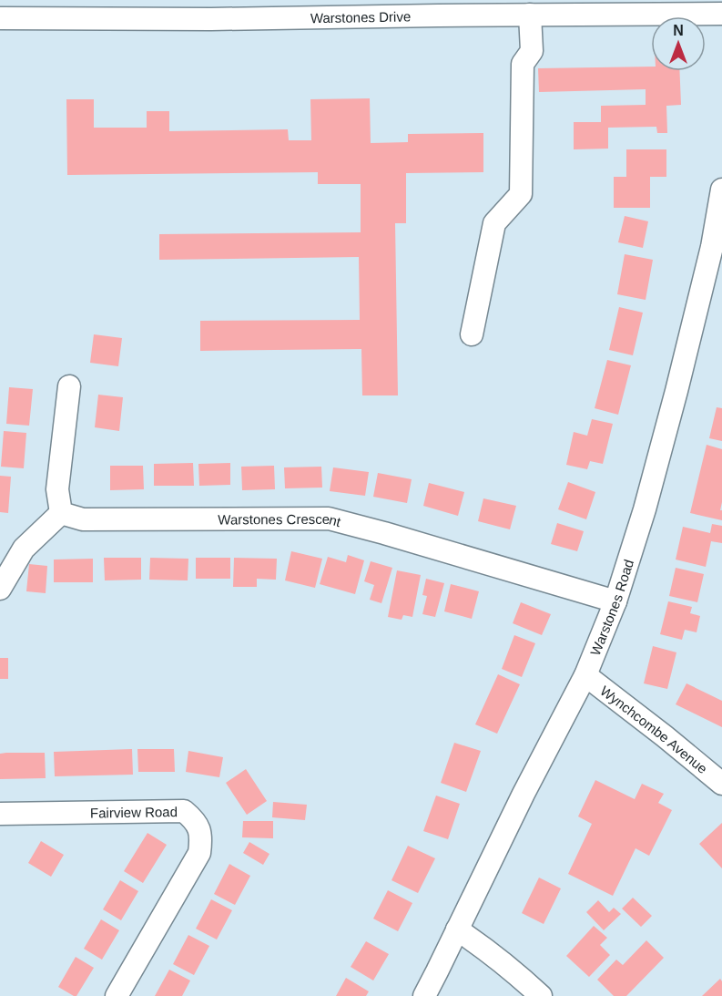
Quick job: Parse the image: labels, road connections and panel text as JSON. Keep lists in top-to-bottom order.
{
  "streets": {
    "street": [
      "Warstones Drive",
      "Warstones Crescent",
      "Warstones Road",
      "Wynchcombe Avenue",
      "Fairview Road"
    ]
  },
  "crossings": [
    ["Warstones Crescent", "Warstones Road"],
    ["Warstones Road", "Wynchcombe Avenue"]
  ],
  "north": "top"
}
